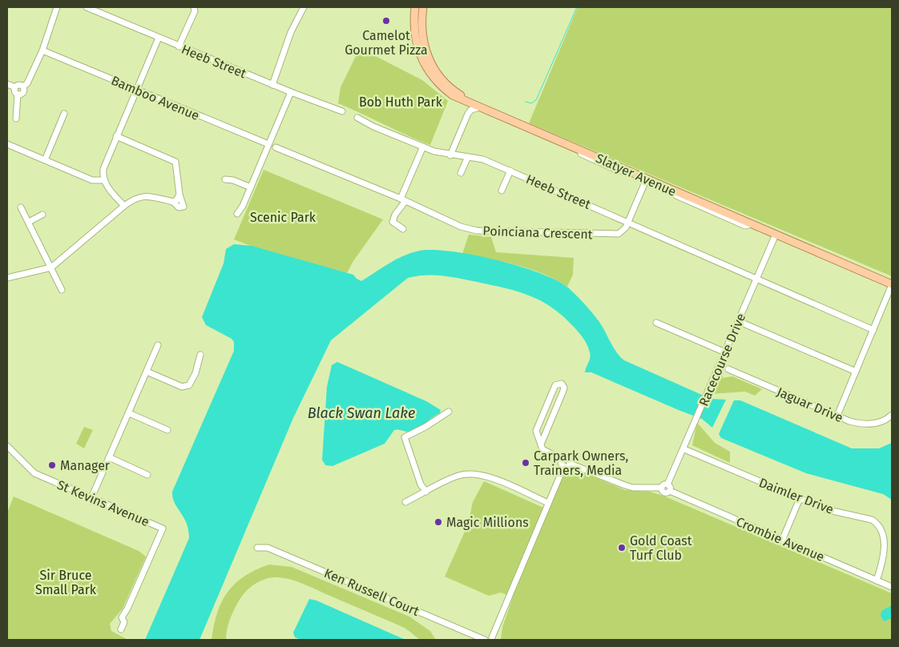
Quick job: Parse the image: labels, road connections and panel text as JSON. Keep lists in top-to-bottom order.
{
  "streets": {
    "main road": ["Slatyer Avenue"],
    "street": [
      "Heeb Street",
      "Bamboo Avenue",
      "Poinciana Crescent",
      "Racecourse Drive",
      "Jaguar Drive",
      "Daimler Drive",
      "St Kevins Avenue",
      "Crombie Avenue",
      "Ken Russell Court"
    ]
  },
  "crossings": [
    ["Heeb Street", "Poinciana Crescent"],
    ["Heeb Street", "Racecourse Drive"],
    ["Slatyer Avenue", "Poinciana Crescent"],
    ["Slatyer Avenue", "Racecourse Drive"],
    ["Racecourse Drive", "Daimler Drive"],
    ["Racecourse Drive", "Crombie Avenue"],
    ["Daimler Drive", "Crombie Avenue"]
  ],
  "water": ["Black Swan Lake"],
  "parks": ["Bob Huth Park", "Scenic Park", "Sir Bruce Small Park"],
  "places": [
    "Camelot Gourmet Pizza",
    "Carpark Owners, Trainers, Media",
    "Manager",
    "Magic Millions",
    "Gold Coast Turf Club"
  ]
}
